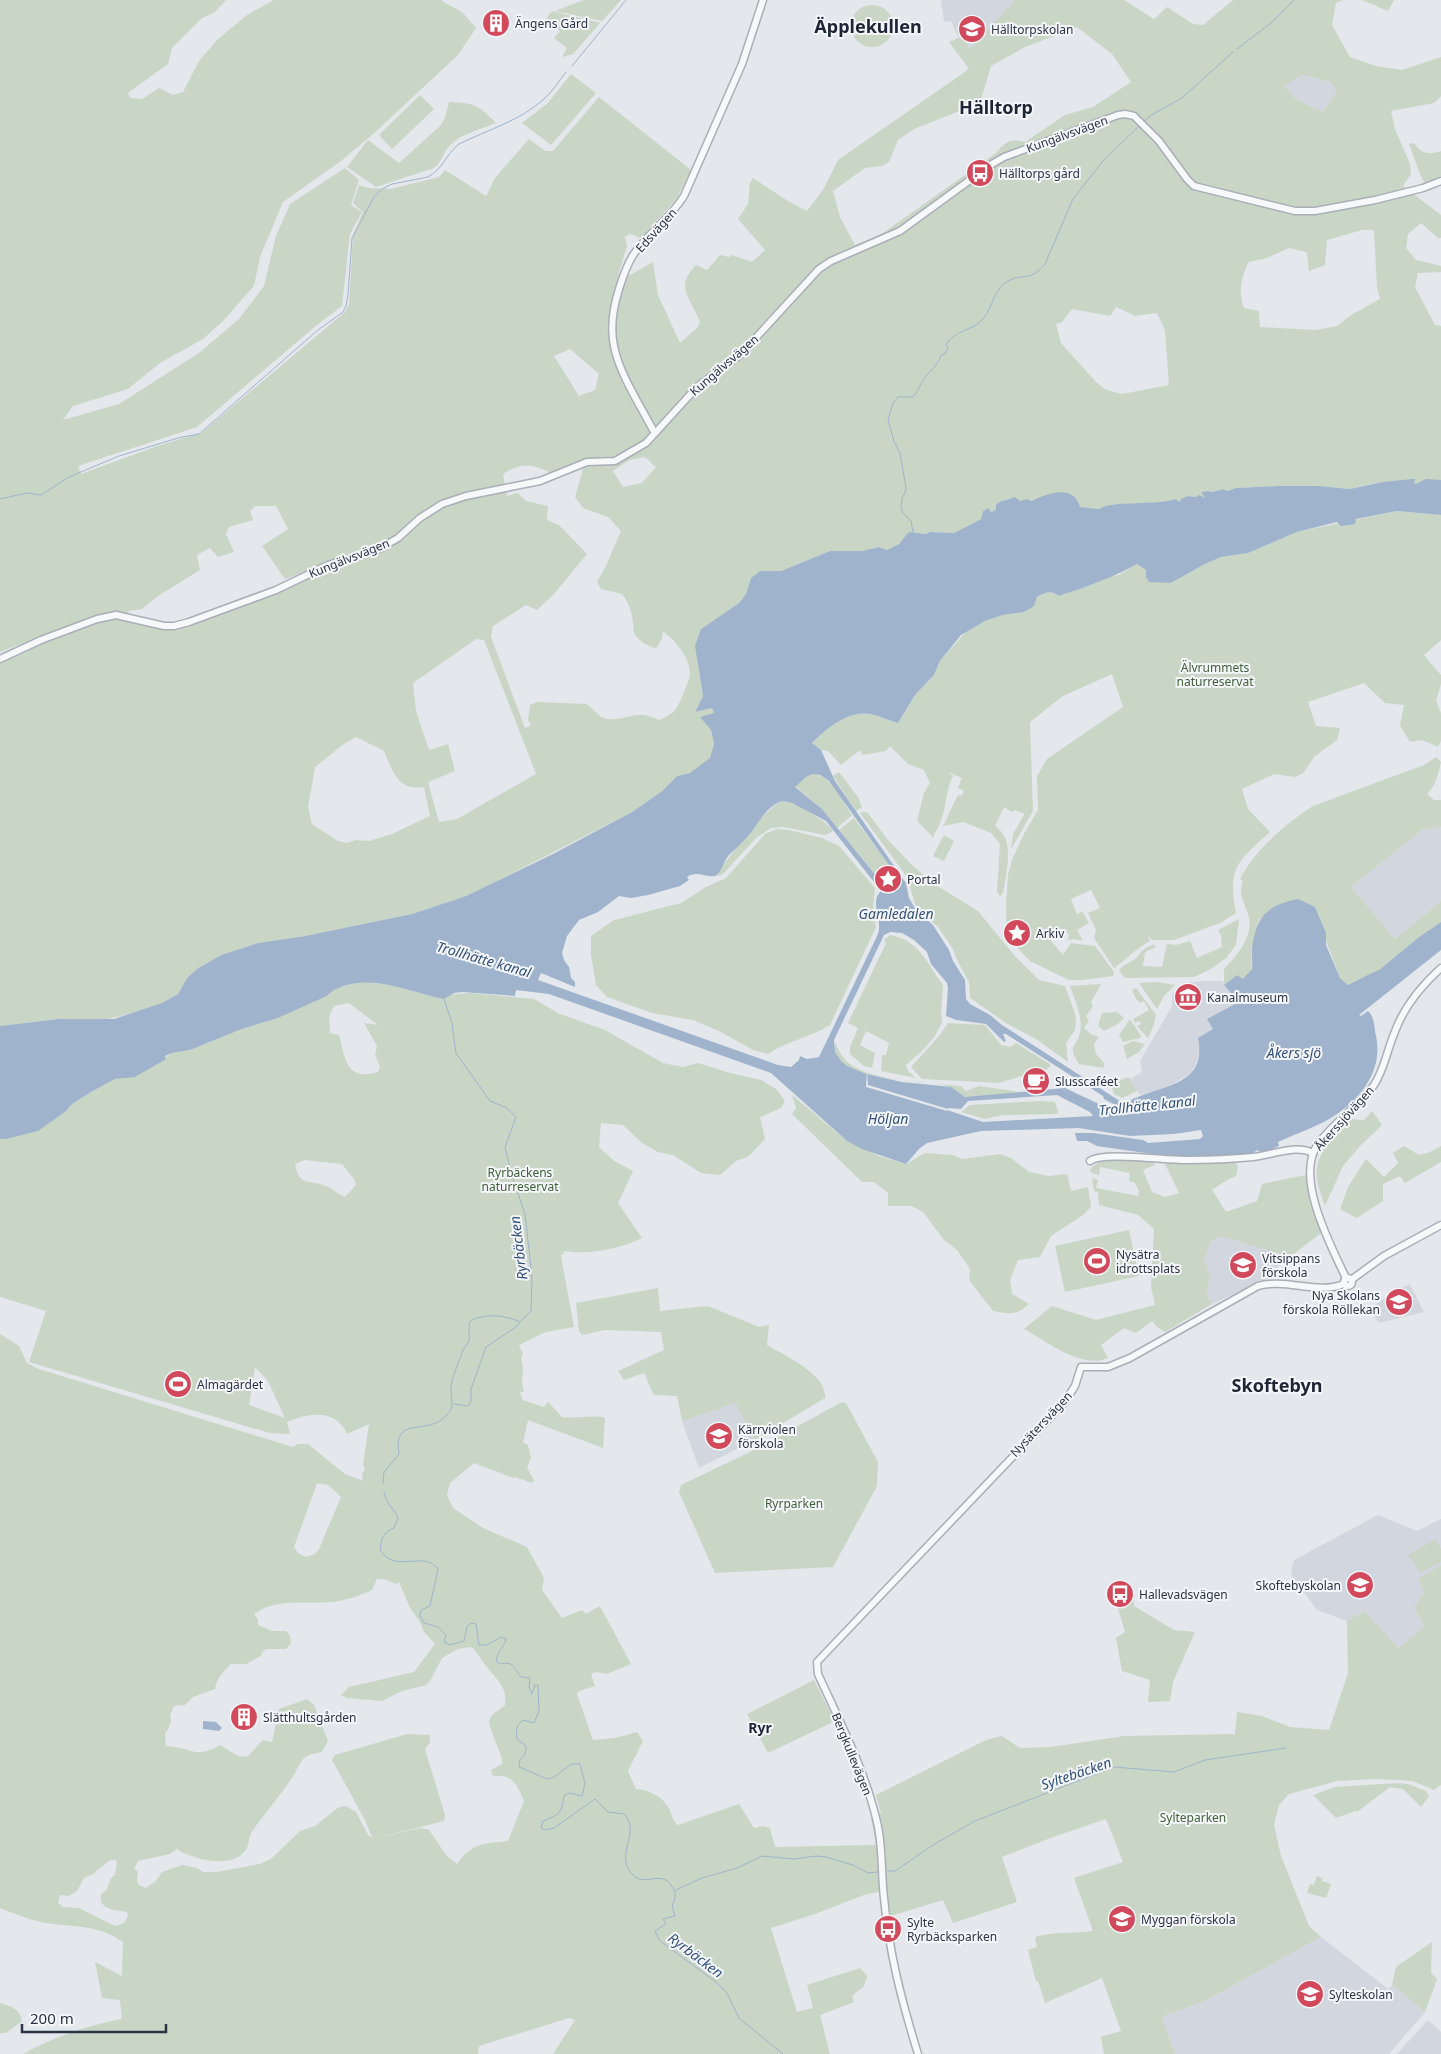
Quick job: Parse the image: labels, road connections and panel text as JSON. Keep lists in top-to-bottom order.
{
  "streets": {
    "street": [
      "Kungälvsvägen",
      "Edsvägen",
      "Åkerssjövägen",
      "Nysätersvägen",
      "Bergkullevägen"
    ]
  },
  "crossings": [
    ["Kungälvsvägen", "Edsvägen"],
    ["Nysätersvägen", "Bergkullevägen"]
  ],
  "districts": [
    "Äpplekullen",
    "Hälltorp",
    "Skoftebyn",
    "Ryr"
  ],
  "water": [
    "Gamledalen",
    "Trollhätte kanal",
    "Åkers sjö",
    "Höljan",
    "Ryrbäcken",
    "Syltebäcken"
  ],
  "parks": [
    "Älvrummets naturreservat",
    "Ryrbäckens naturreservat",
    "Ryrparken",
    "Sylteparken"
  ],
  "places": {
    "building": ["Ängens Gård", "Slätthultsgården"],
    "school or university": [
      "Hälltorpskolan",
      "Vitsippans förskola",
      "Nya Skolans förskola Röllekan",
      "Kärrviolen förskola",
      "Skoftebyskolan",
      "Myggan förskola",
      "Sylteskolan"
    ],
    "bus stop": ["Hälltorps gård", "Hallevadsvägen", "Sylte Ryrbäcksparken"],
    "place": ["Portal", "Arkiv"],
    "museum": ["Kanalmuseum"],
    "cafe": ["Slusscaféet"],
    "sports": ["Nysätra idrottsplats", "Almagärdet"]
  },
  "scale_bar": "200 m"
}
